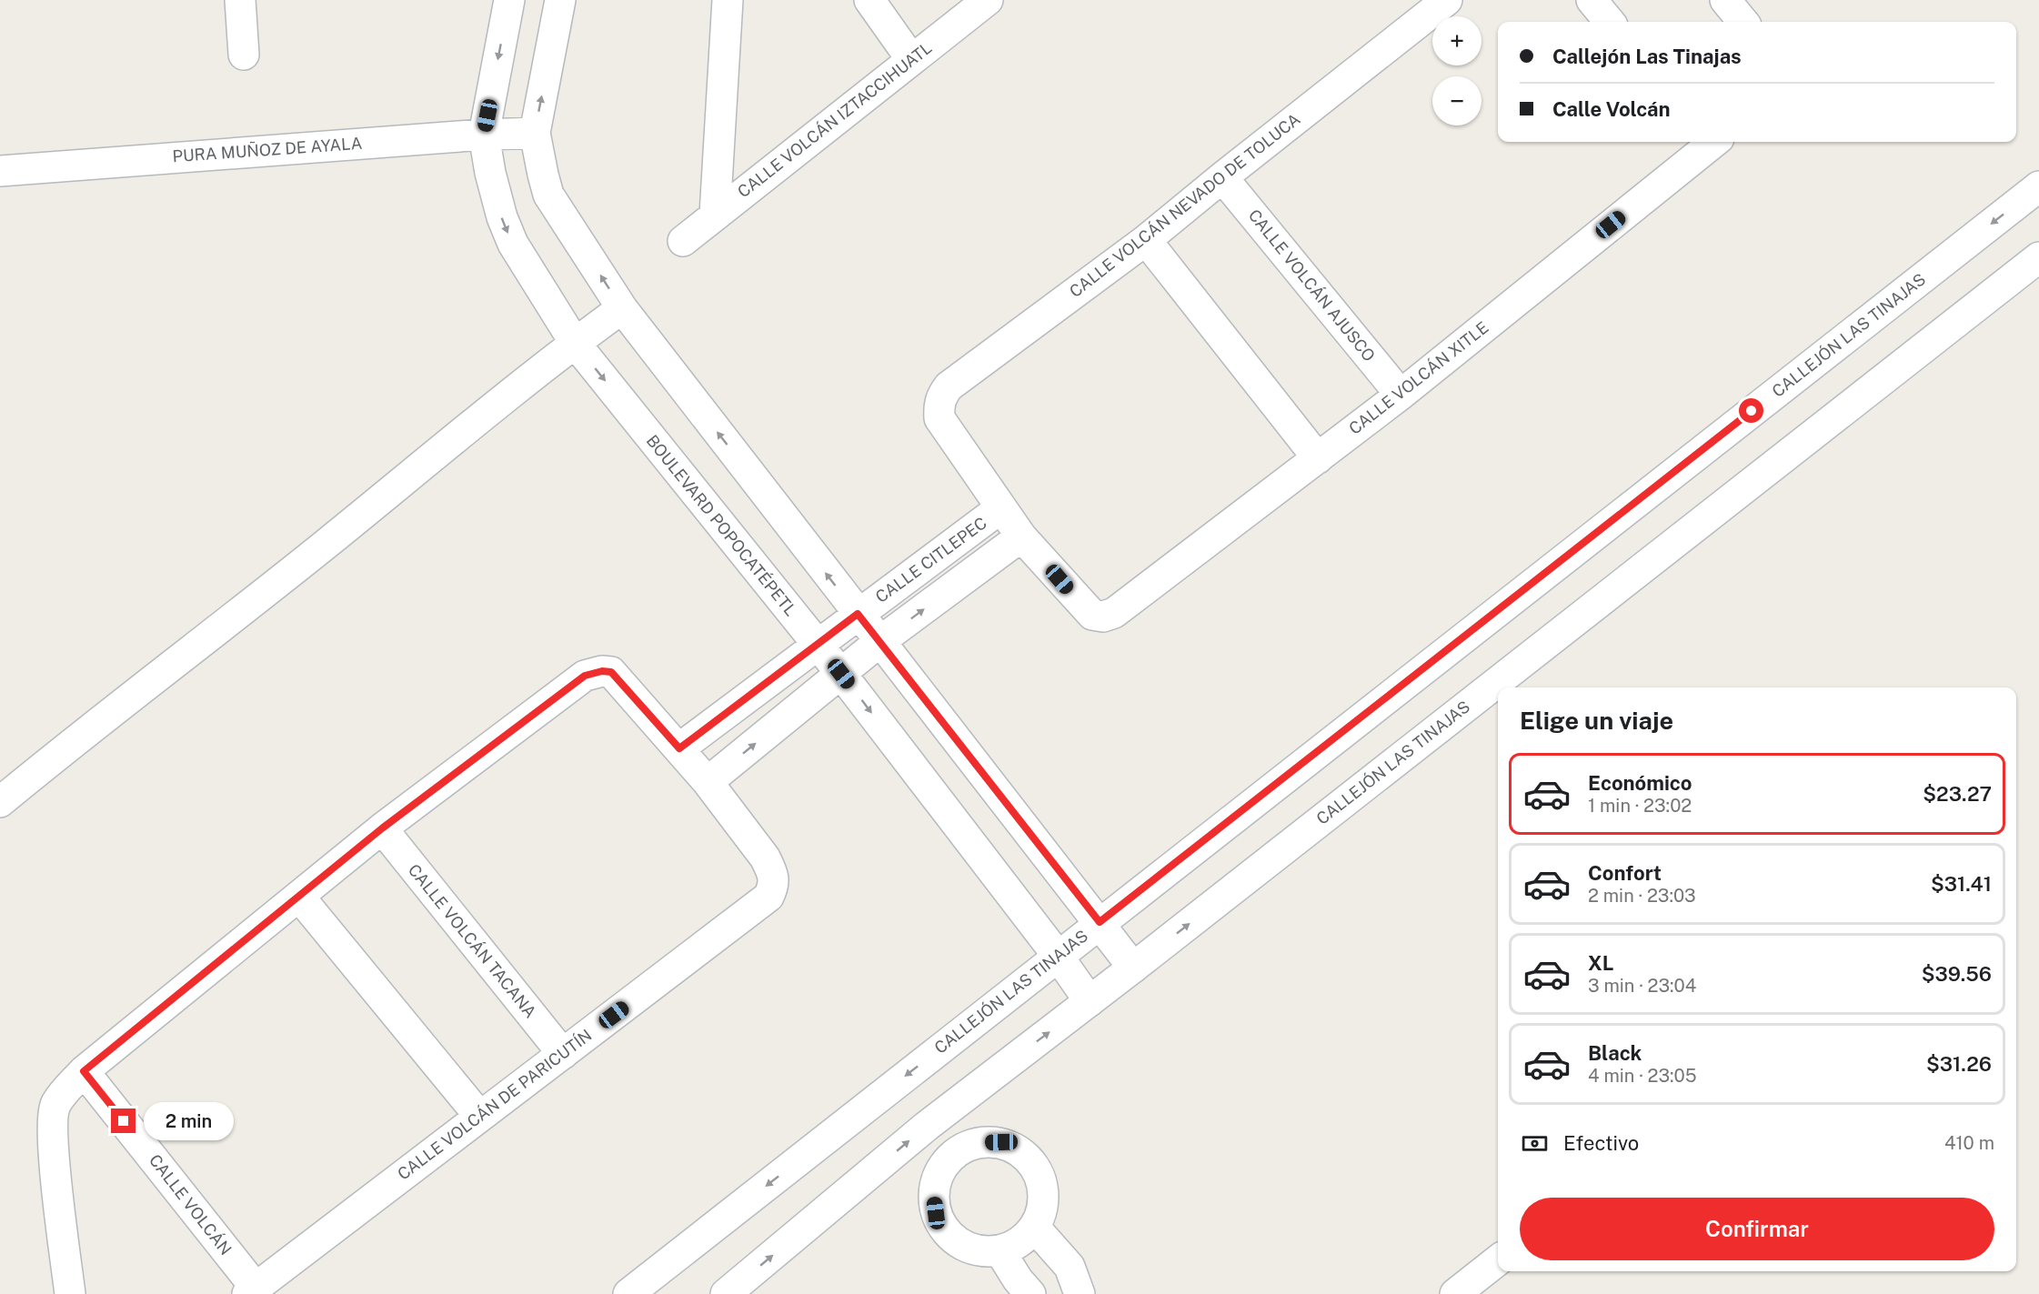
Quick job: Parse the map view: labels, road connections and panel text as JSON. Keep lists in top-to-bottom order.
{
  "streets": {
    "street": [
      "CALLE VOLCÁN IZTACCIHUATL",
      "PURA MUÑOZ DE AYALA",
      "CALLE VOLCÁN NEVADO DE TOLUCA",
      "CALLE VOLCÁN AJUSCO",
      "CALLEJÓN LAS TINAJAS",
      "CALLE VOLCÁN XITLE",
      "BOULEVARD POPOCATÉPETL",
      "CALLE CITLEPEC",
      "CALLE VOLCÁN TACANA",
      "CALLE VOLCÁN DE PARICUTÍN",
      "CALLE VOLCÁN"
    ]
  },
  "crossings": [
    ["PURA MUÑOZ DE AYALA", "BOULEVARD POPOCATÉPETL"],
    ["CALLE VOLCÁN NEVADO DE TOLUCA", "CALLE VOLCÁN AJUSCO"],
    ["CALLE VOLCÁN NEVADO DE TOLUCA", "CALLE CITLEPEC"],
    ["CALLE VOLCÁN AJUSCO", "CALLE VOLCÁN XITLE"],
    ["CALLEJÓN LAS TINAJAS", "BOULEVARD POPOCATÉPETL"],
    ["CALLE VOLCÁN XITLE", "CALLE CITLEPEC"],
    ["BOULEVARD POPOCATÉPETL", "CALLE CITLEPEC"],
    ["CALLE CITLEPEC", "CALLE VOLCÁN DE PARICUTÍN"],
    ["CALLE VOLCÁN TACANA", "CALLE VOLCÁN DE PARICUTÍN"],
    ["CALLE VOLCÁN DE PARICUTÍN", "CALLE VOLCÁN"]
  ],
  "page": {
    "map_buttons": ["+", "−"],
    "banner": ["Callejón Las Tinajas", "Calle Volcán"],
    "heading": "Elige un viaje",
    "list": [
      {
        "name": "Económico",
        "note": "1 min · 23:02",
        "value": "$23.27"
      },
      {
        "name": "Confort",
        "note": "2 min · 23:03",
        "value": "$31.41"
      },
      {
        "name": "XL",
        "note": "3 min · 23:04",
        "value": "$39.56"
      },
      {
        "name": "Black",
        "note": "4 min · 23:05",
        "value": "$31.26"
      }
    ],
    "bubble": "2 min",
    "pay": ["Efectivo", "410 m"],
    "buttons": "Confirmar"
  }
}
